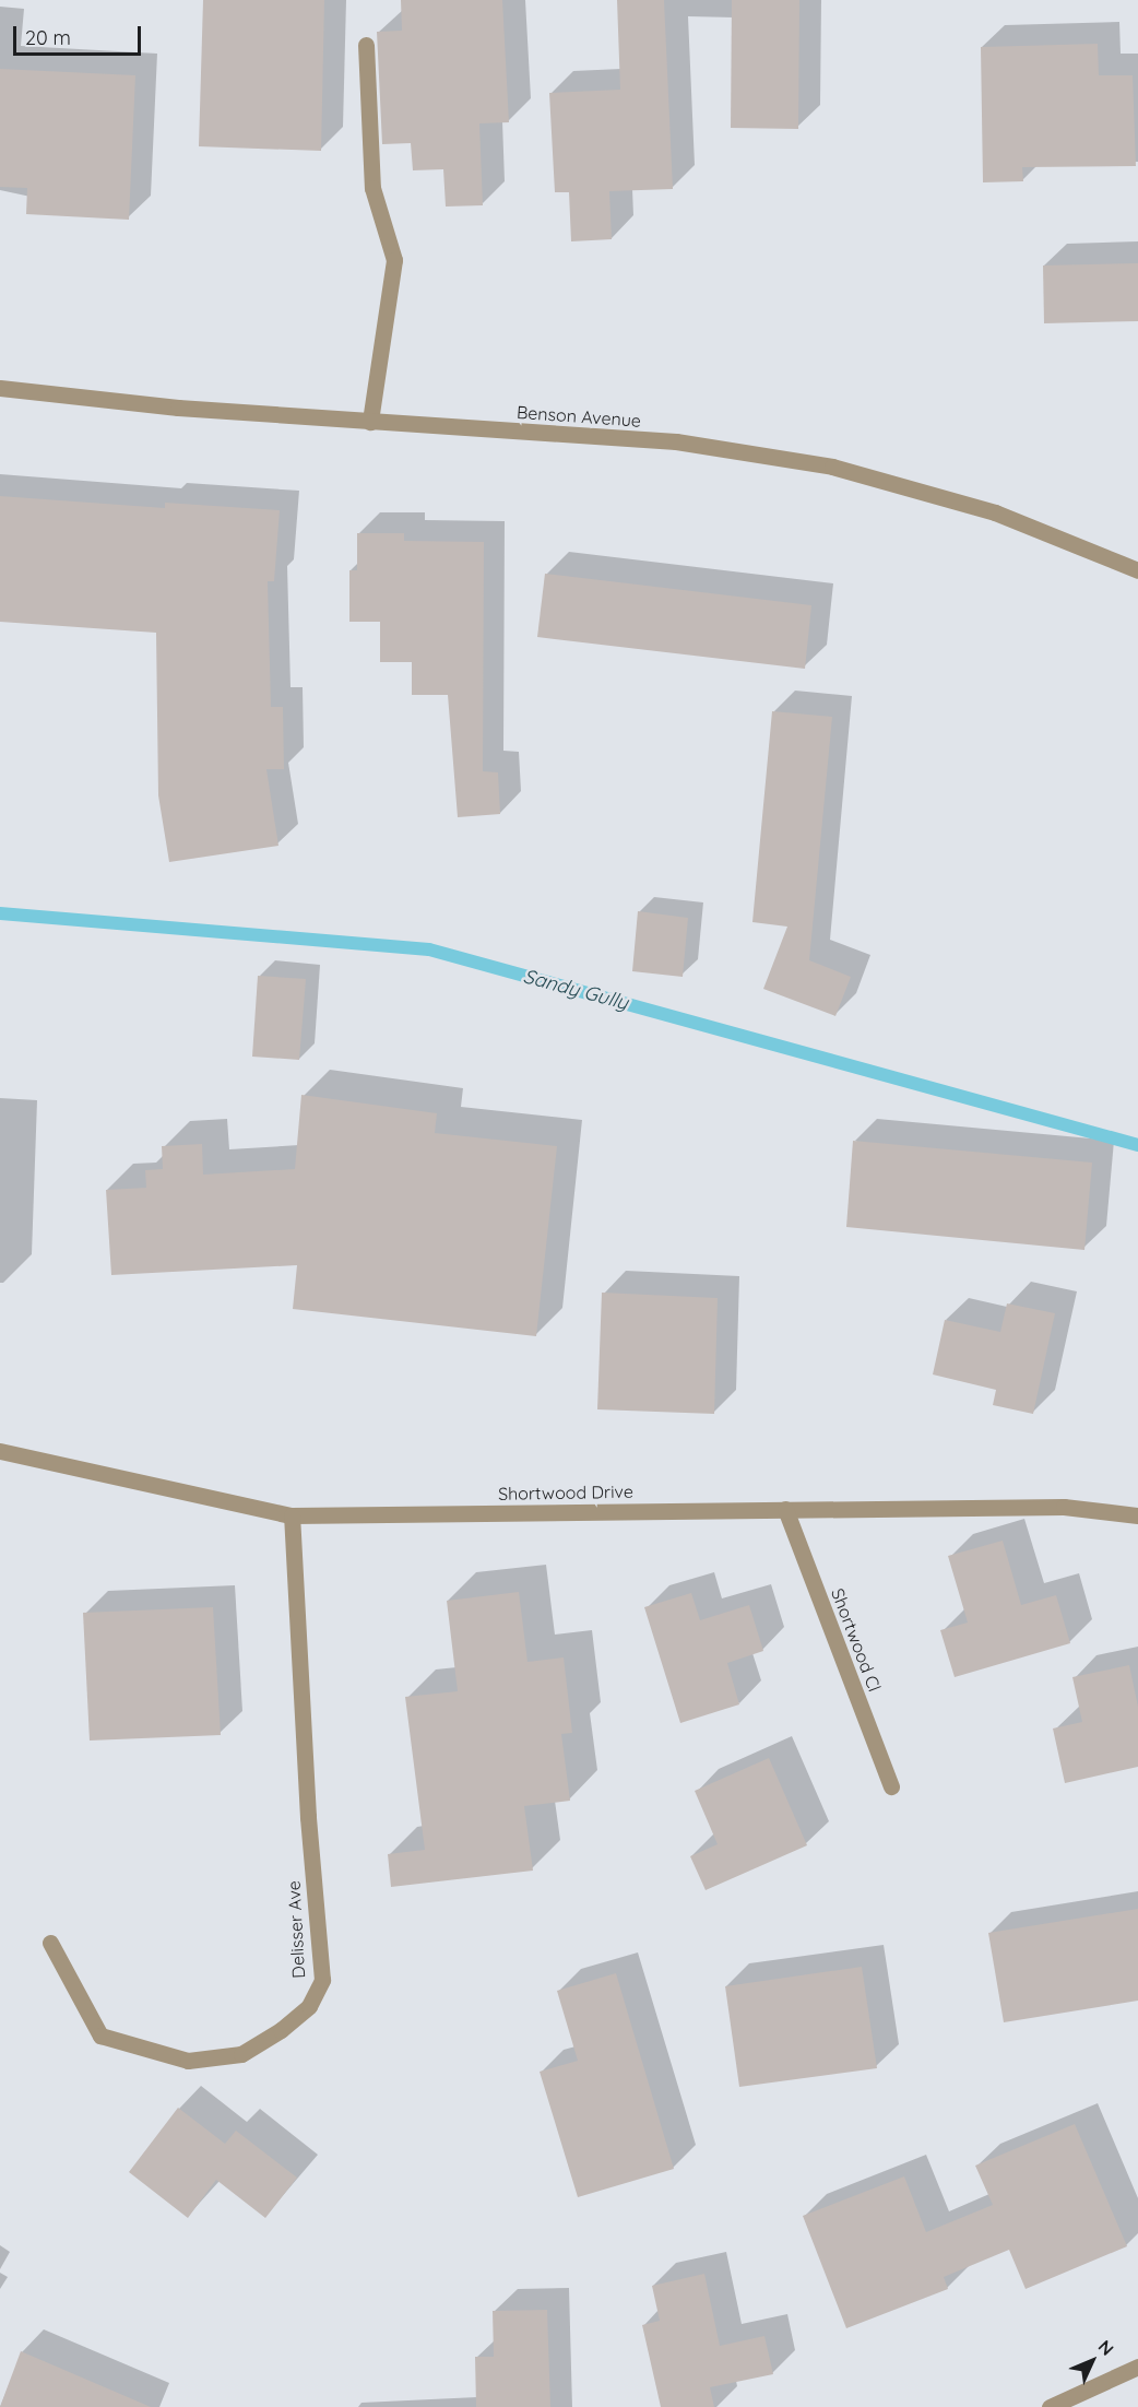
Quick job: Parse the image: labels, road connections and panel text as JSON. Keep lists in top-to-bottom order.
{
  "streets": {
    "street": [
      "Benson Avenue",
      "Shortwood Drive",
      "Shortwood Cl",
      "Delisser Ave"
    ]
  },
  "crossings": [
    ["Shortwood Drive", "Shortwood Cl"],
    ["Shortwood Drive", "Delisser Ave"]
  ],
  "water": ["Sandy Gully"],
  "scale_bar": "20 m",
  "north": "top right"
}
